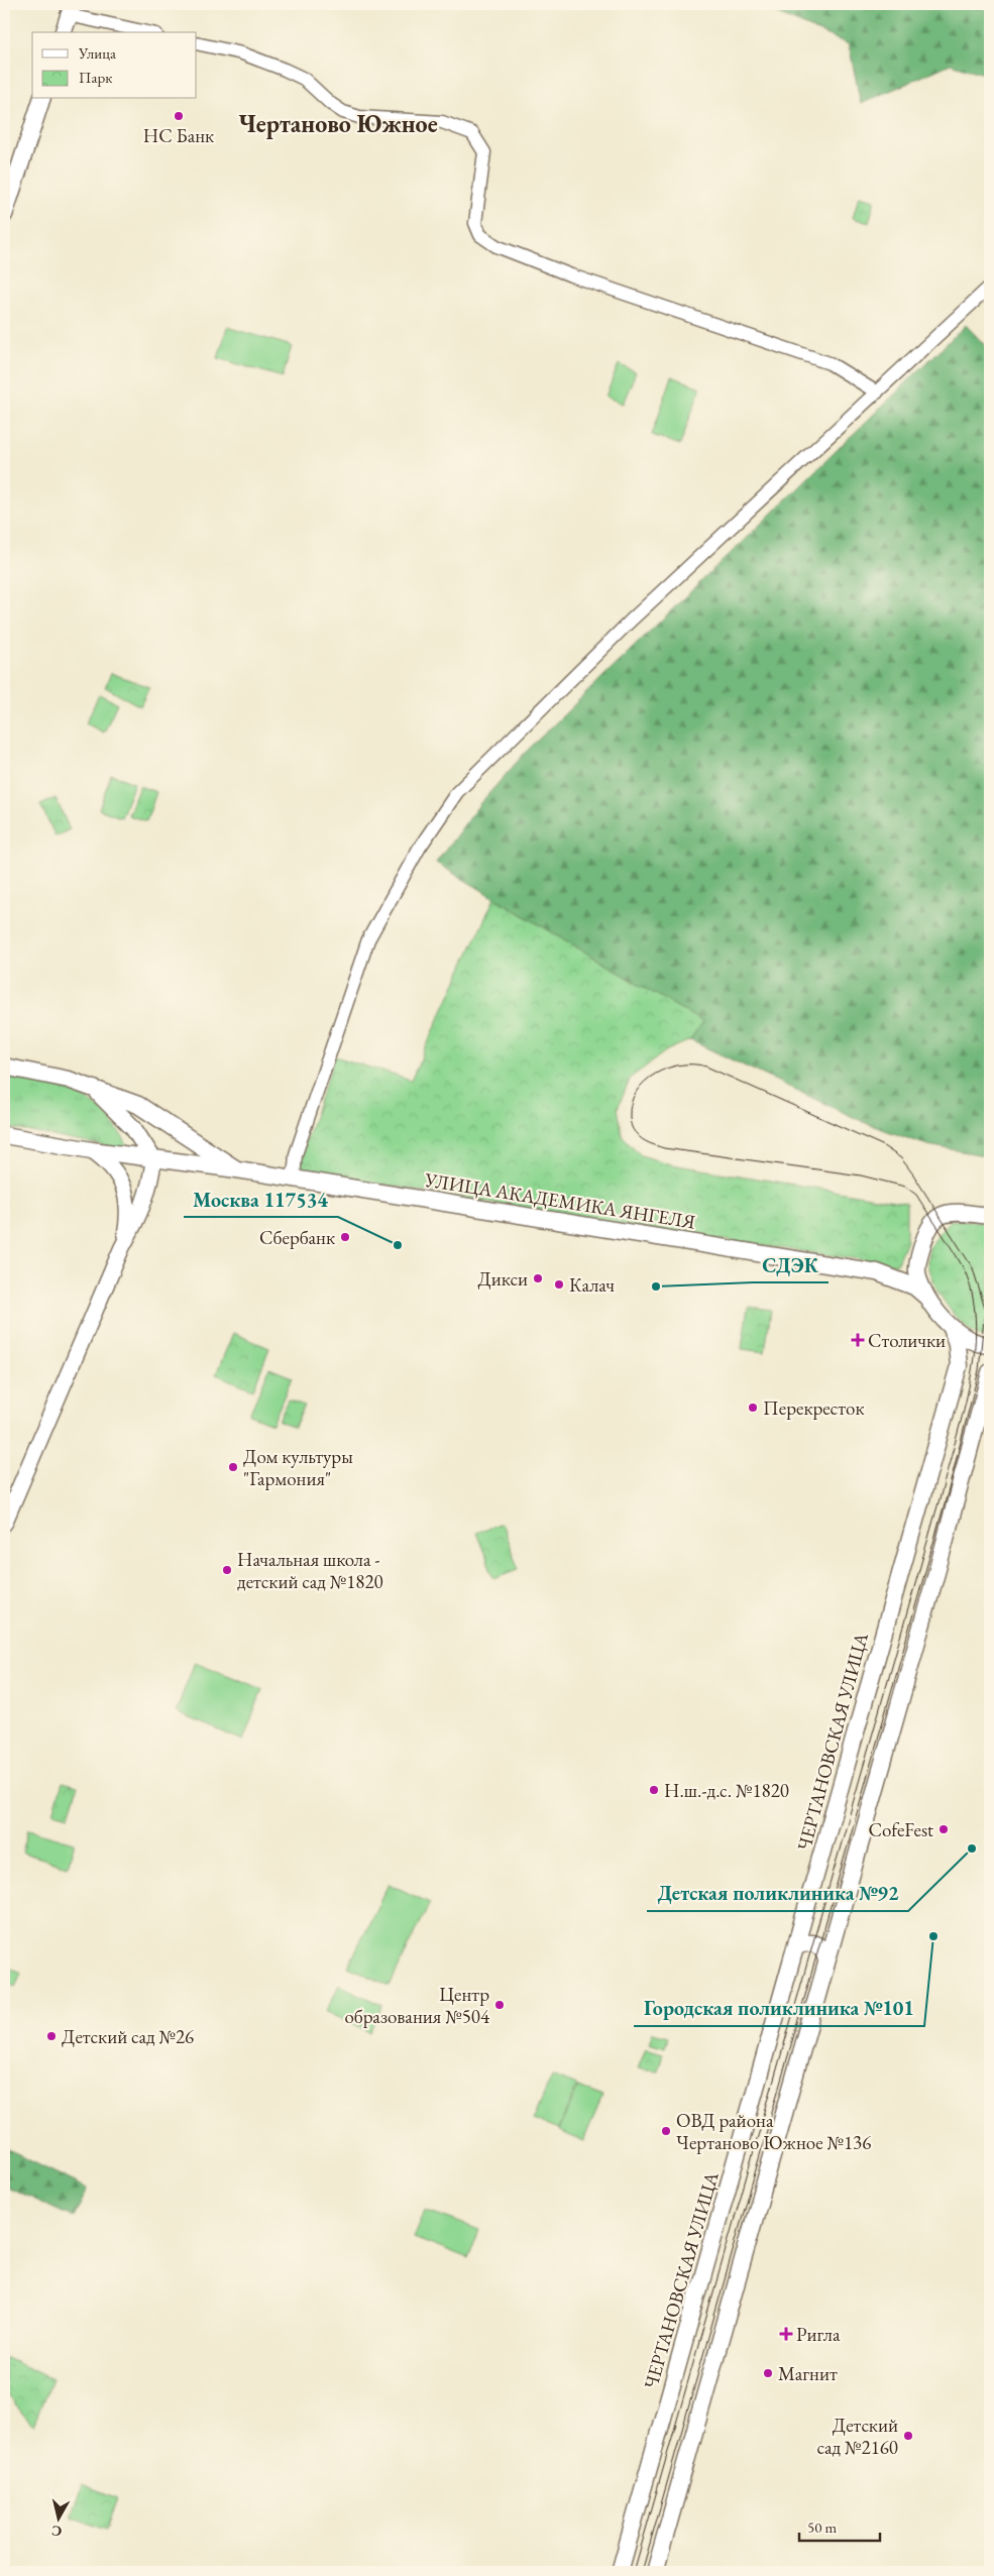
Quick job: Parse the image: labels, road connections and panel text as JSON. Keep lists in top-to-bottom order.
{
  "streets": {
    "main road": ["УЛИЦА АКАДЕМИКА ЯНГЕЛЯ", "ЧЕРТАНОВСКАЯ УЛИЦА"]
  },
  "districts": ["Чертаново Южное"],
  "places": {
    "other": [
      "НС Банк",
      "Сбербанк",
      "Москва 117534",
      "Дикси",
      "Калач",
      "СДЭК",
      "Перекресток",
      "Дом культуры \"Гармония\"",
      "Начальная школа - детский сад №1820",
      "Н.ш.-д.с. №1820",
      "CofeFest",
      "Детская поликлиника №92",
      "Городская поликлиника №101",
      "Центр образования №504",
      "Детский сад №26",
      "ОВД района Чертаново Южное №136",
      "Магнит",
      "Детский сад №2160"
    ],
    "health": ["Столички", "Ригла"]
  },
  "legend": ["Улица", "Парк"],
  "scale_bar": "50 m",
  "north": "bottom"
}
